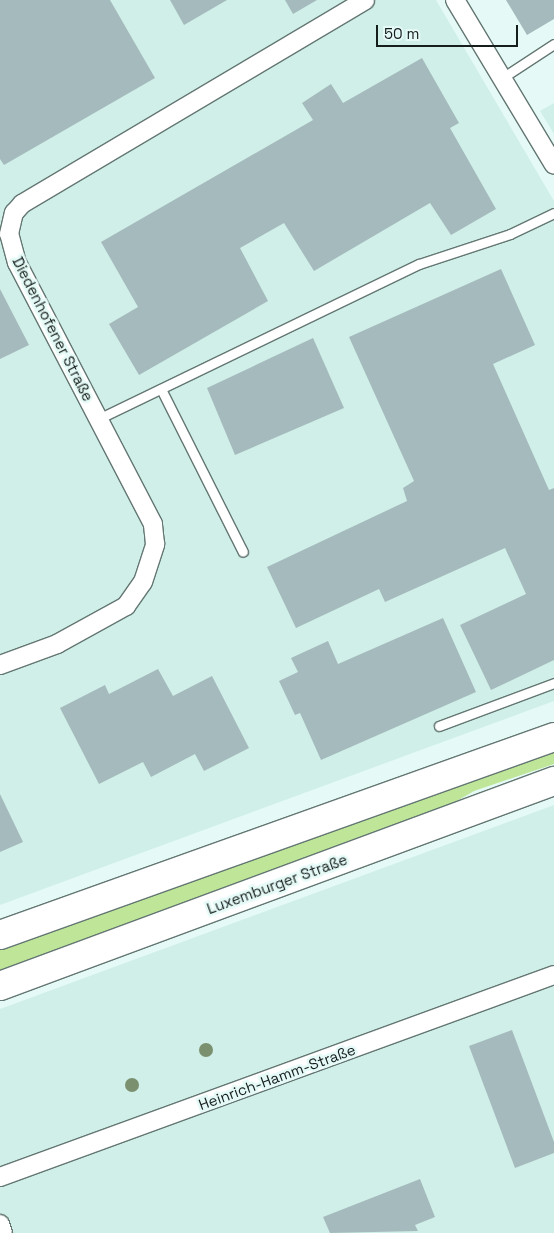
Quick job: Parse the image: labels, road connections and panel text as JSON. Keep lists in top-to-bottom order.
{
  "streets": {
    "main road": ["Luxemburger Straße"],
    "street": ["Diedenhofener Straße", "Heinrich-Hamm-Straße"]
  },
  "scale_bar": "50 m"
}
